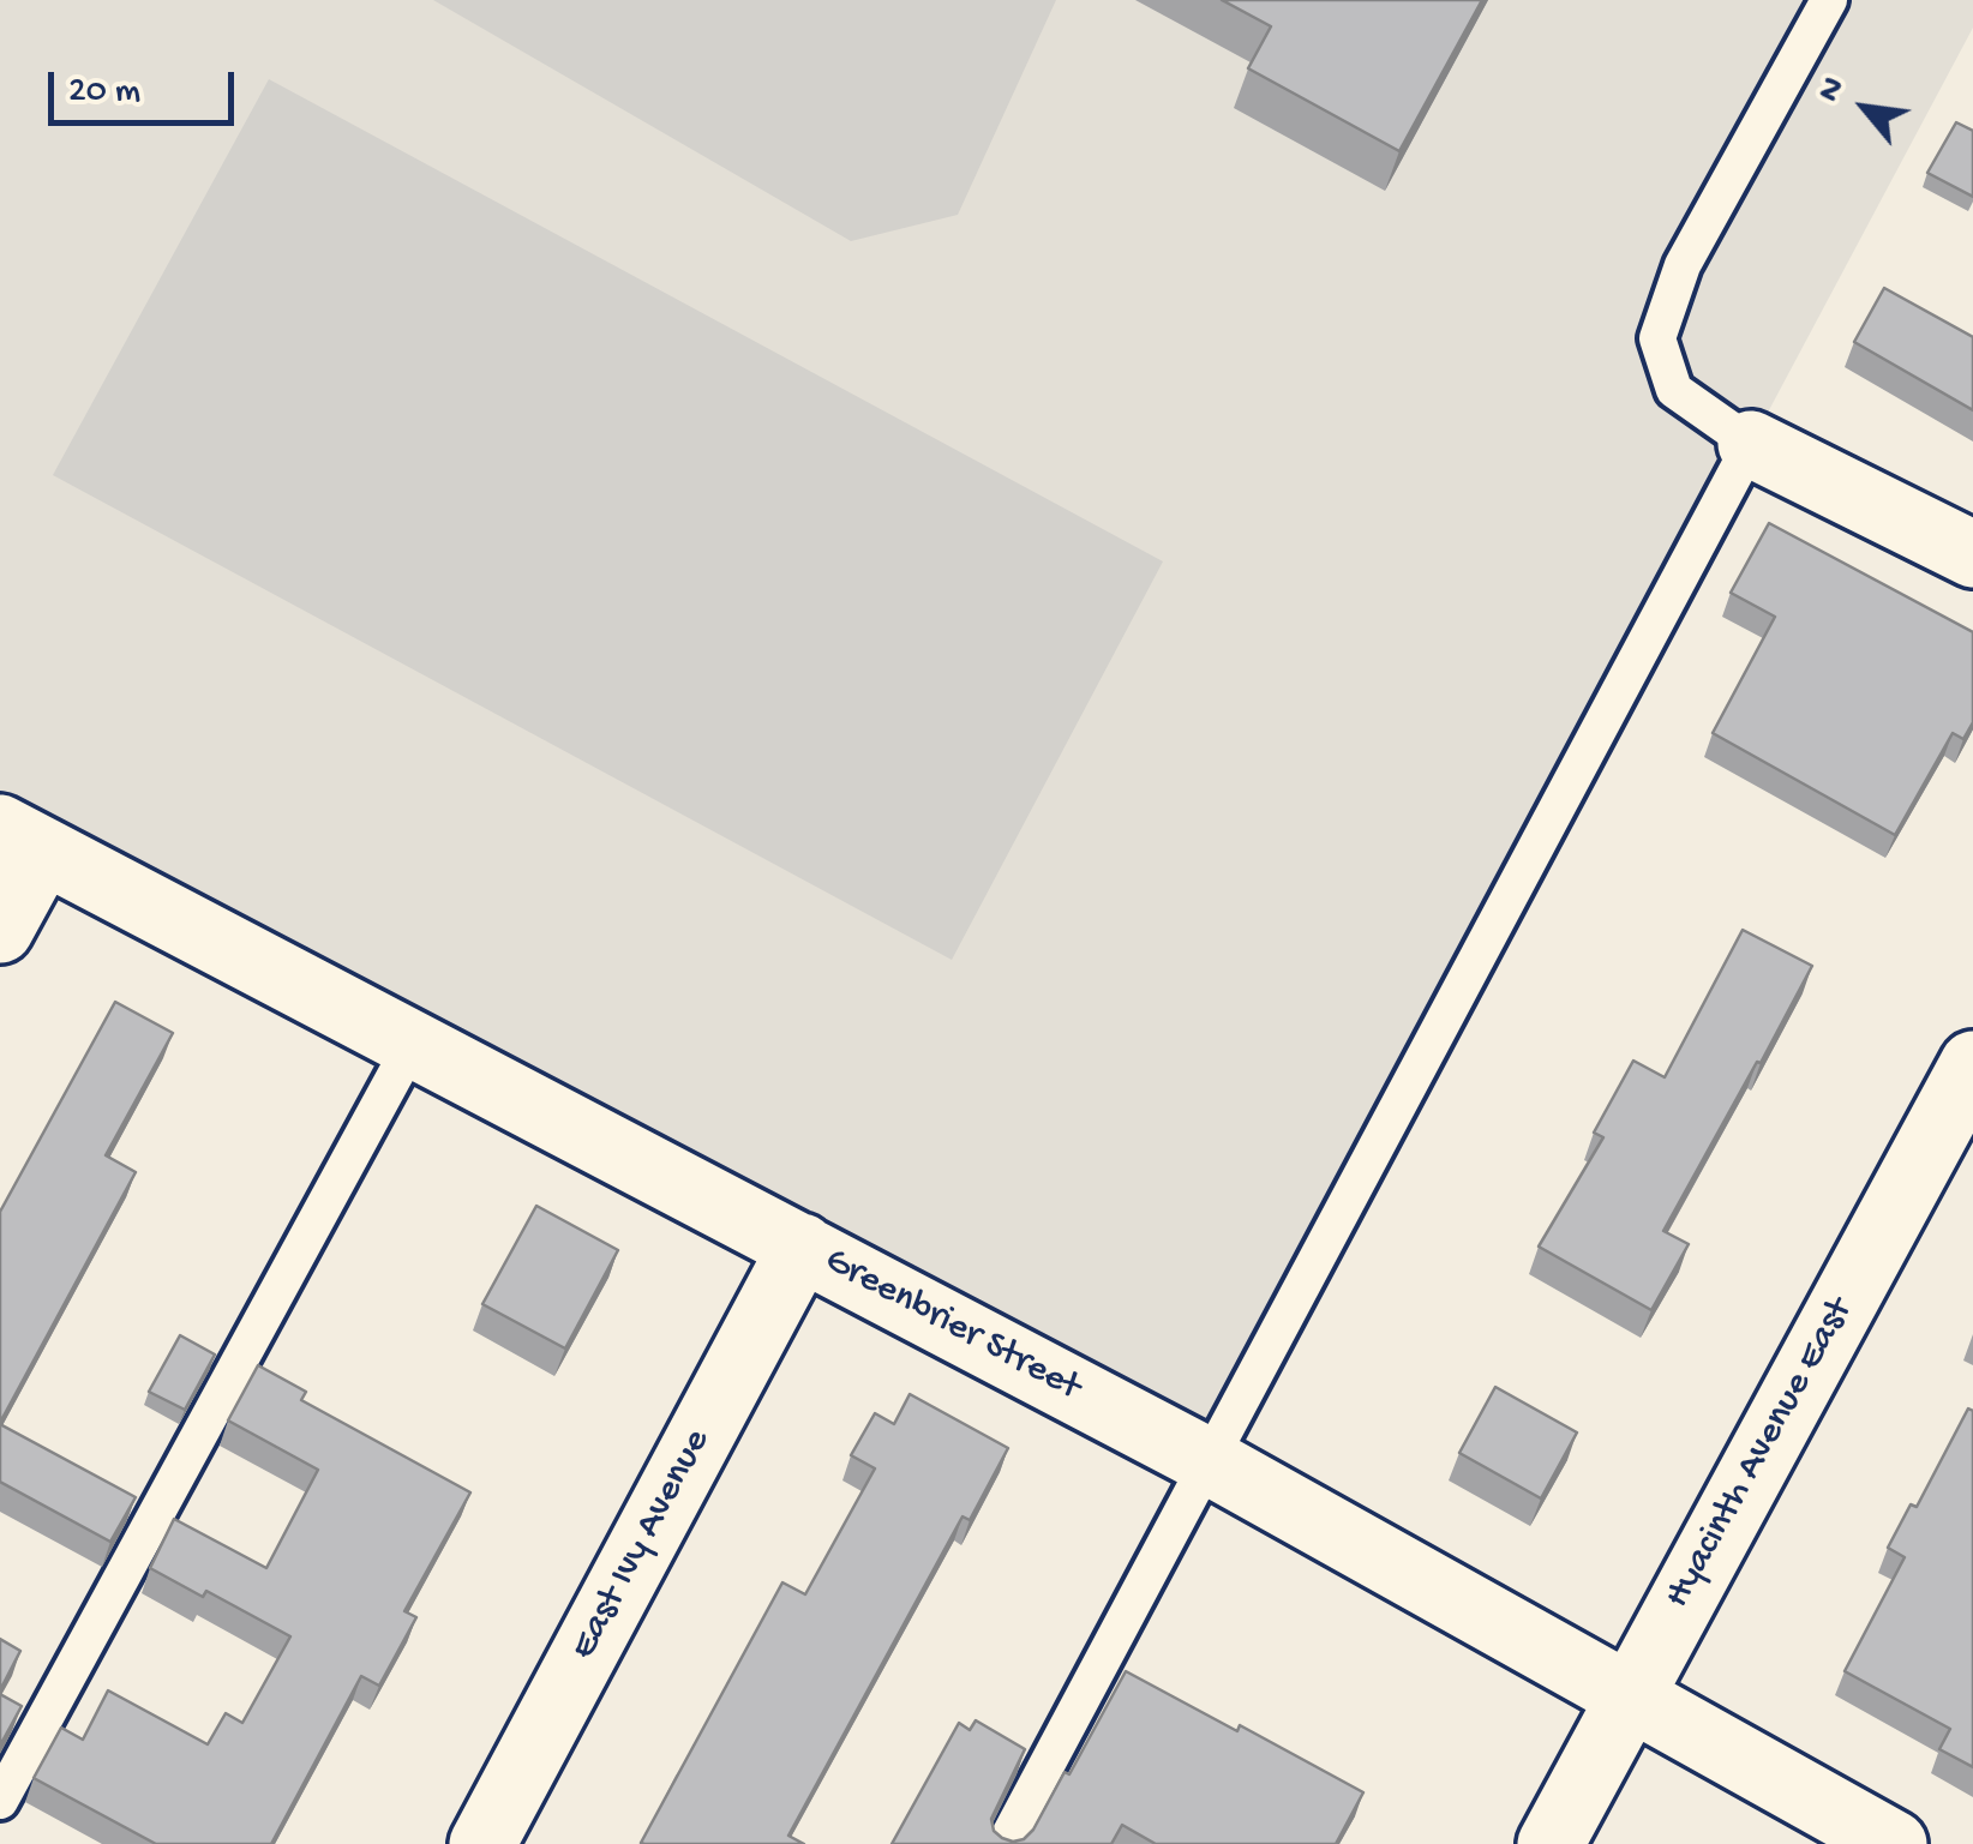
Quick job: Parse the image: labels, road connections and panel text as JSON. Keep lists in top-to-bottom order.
{
  "streets": {
    "street": ["Greenbrier Street", "Hyacinth Avenue East", "East Ivy Avenue"]
  },
  "crossings": [
    ["Greenbrier Street", "Hyacinth Avenue East"],
    ["Greenbrier Street", "East Ivy Avenue"]
  ],
  "scale_bar": "20 m",
  "north": "top left"
}
